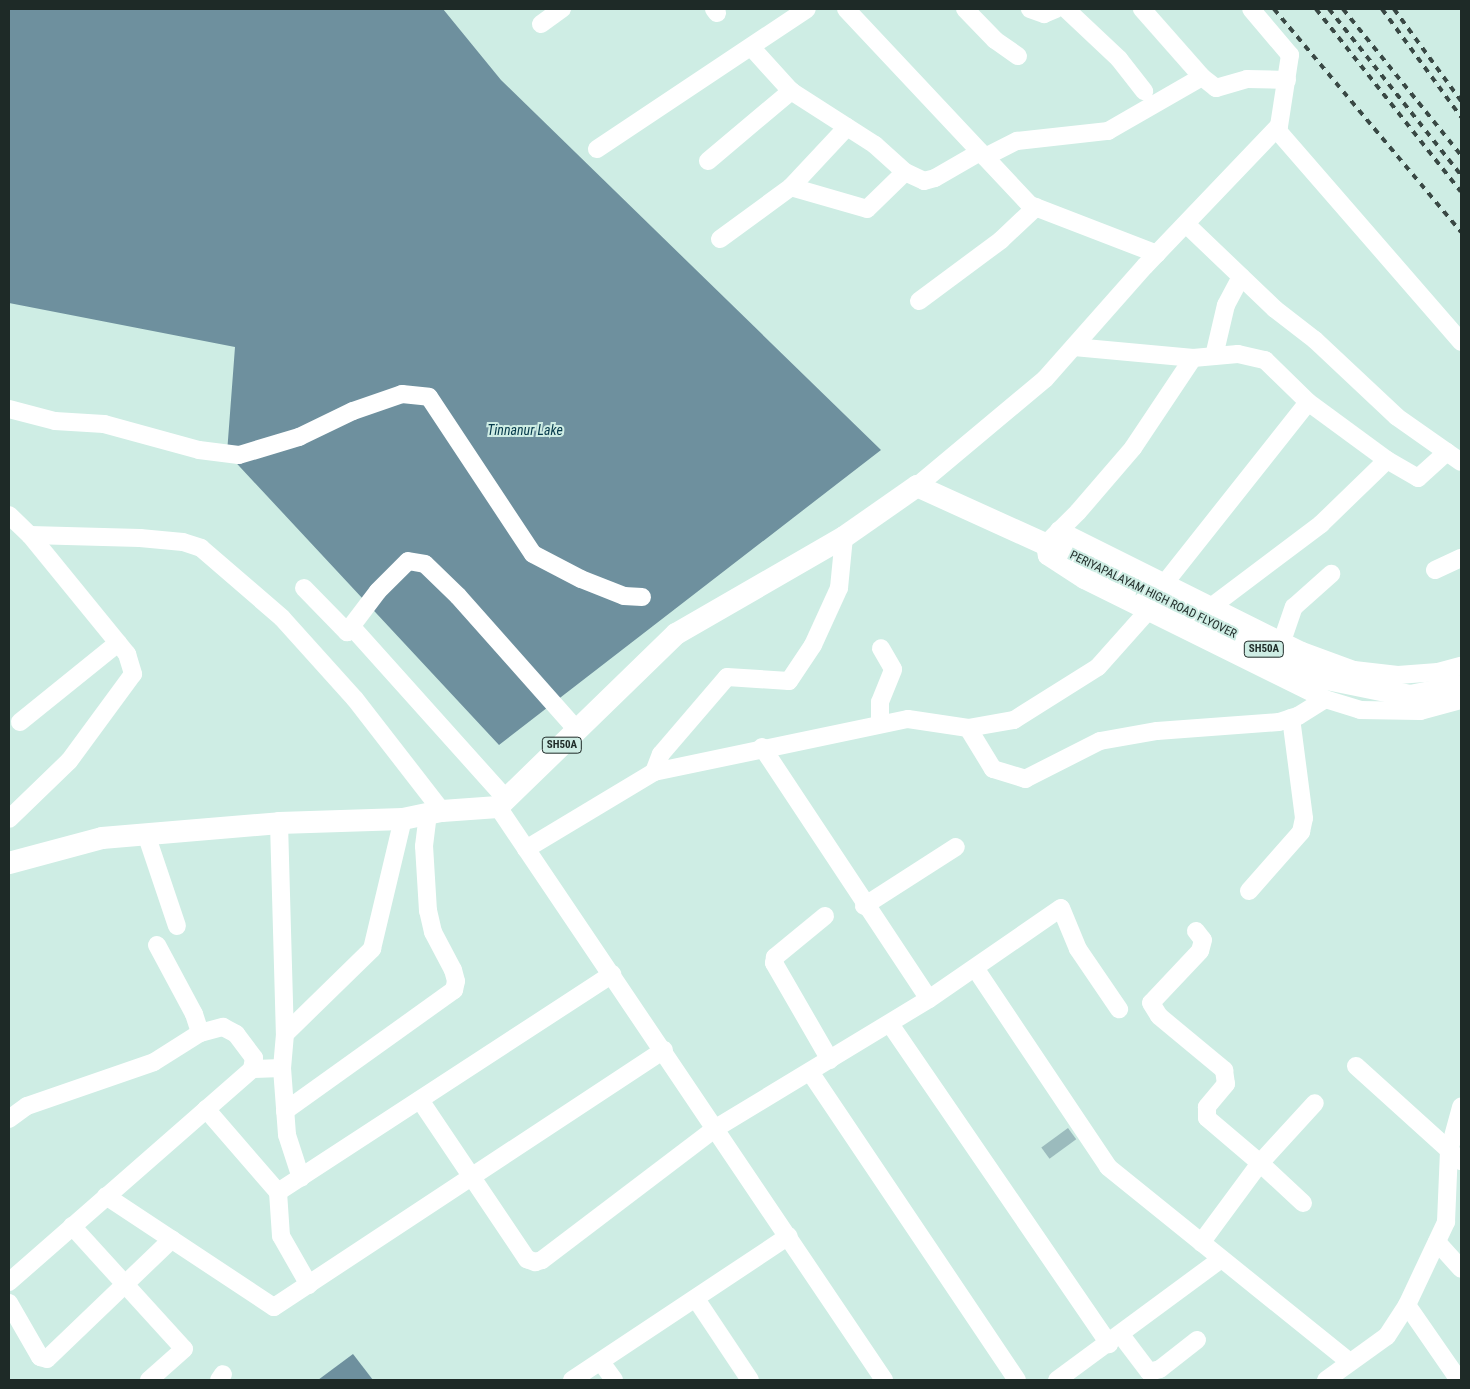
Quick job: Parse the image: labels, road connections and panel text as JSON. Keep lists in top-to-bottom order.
{
  "streets": {
    "main road": ["PERIYAPALAYAM HIGH ROAD FLYOVER", "SH50A"]
  },
  "crossings": [
    ["PERIYAPALAYAM HIGH ROAD FLYOVER", "SH50A"]
  ],
  "water": ["Tinnanur Lake"]
}
